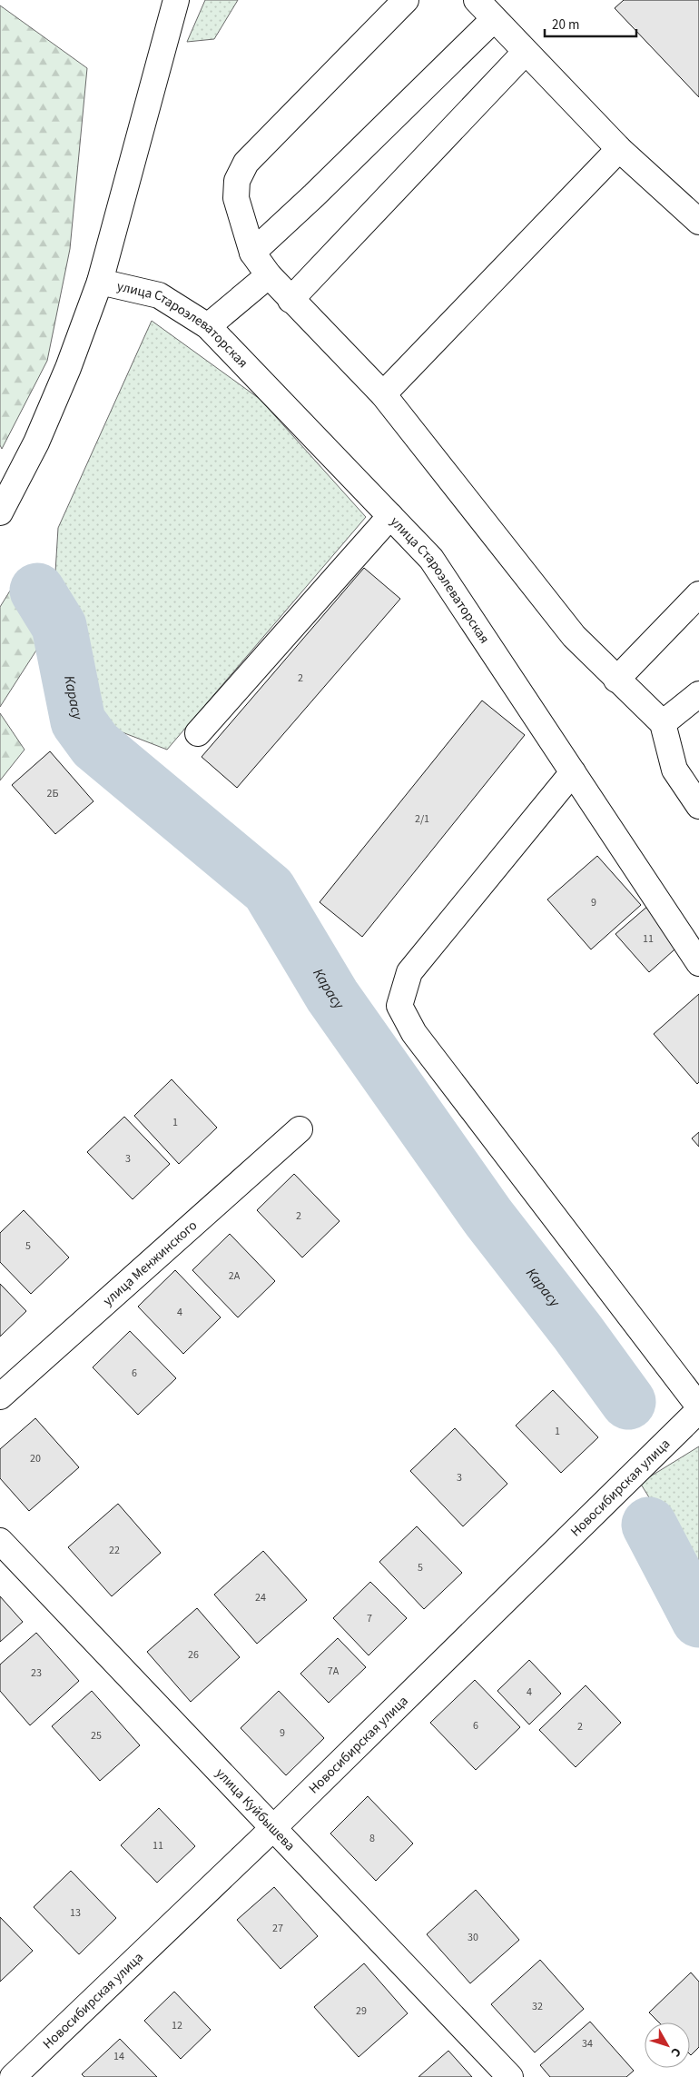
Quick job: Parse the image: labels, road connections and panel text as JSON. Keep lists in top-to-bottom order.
{
  "streets": {
    "street": [
      "улица Староэлеваторская",
      "улица Менжинского",
      "Новосибирская улица",
      "улица Куйбышева"
    ]
  },
  "crossings": [
    ["Новосибирская улица", "улица Куйбышева"]
  ],
  "water": ["Карасу"],
  "house_numbers": [
    "2",
    "2Б",
    "2/1",
    "9",
    "11",
    "1",
    "3",
    "2",
    "5",
    "2А",
    "4",
    "6",
    "1",
    "20",
    "3",
    "22",
    "5",
    "24",
    "7",
    "26",
    "7А",
    "23",
    "4",
    "6",
    "2",
    "9",
    "25",
    "8",
    "11",
    "13",
    "27",
    "30",
    "32",
    "29",
    "12",
    "34",
    "14"
  ],
  "scale_bar": "20 m",
  "north": "bottom right"
}
